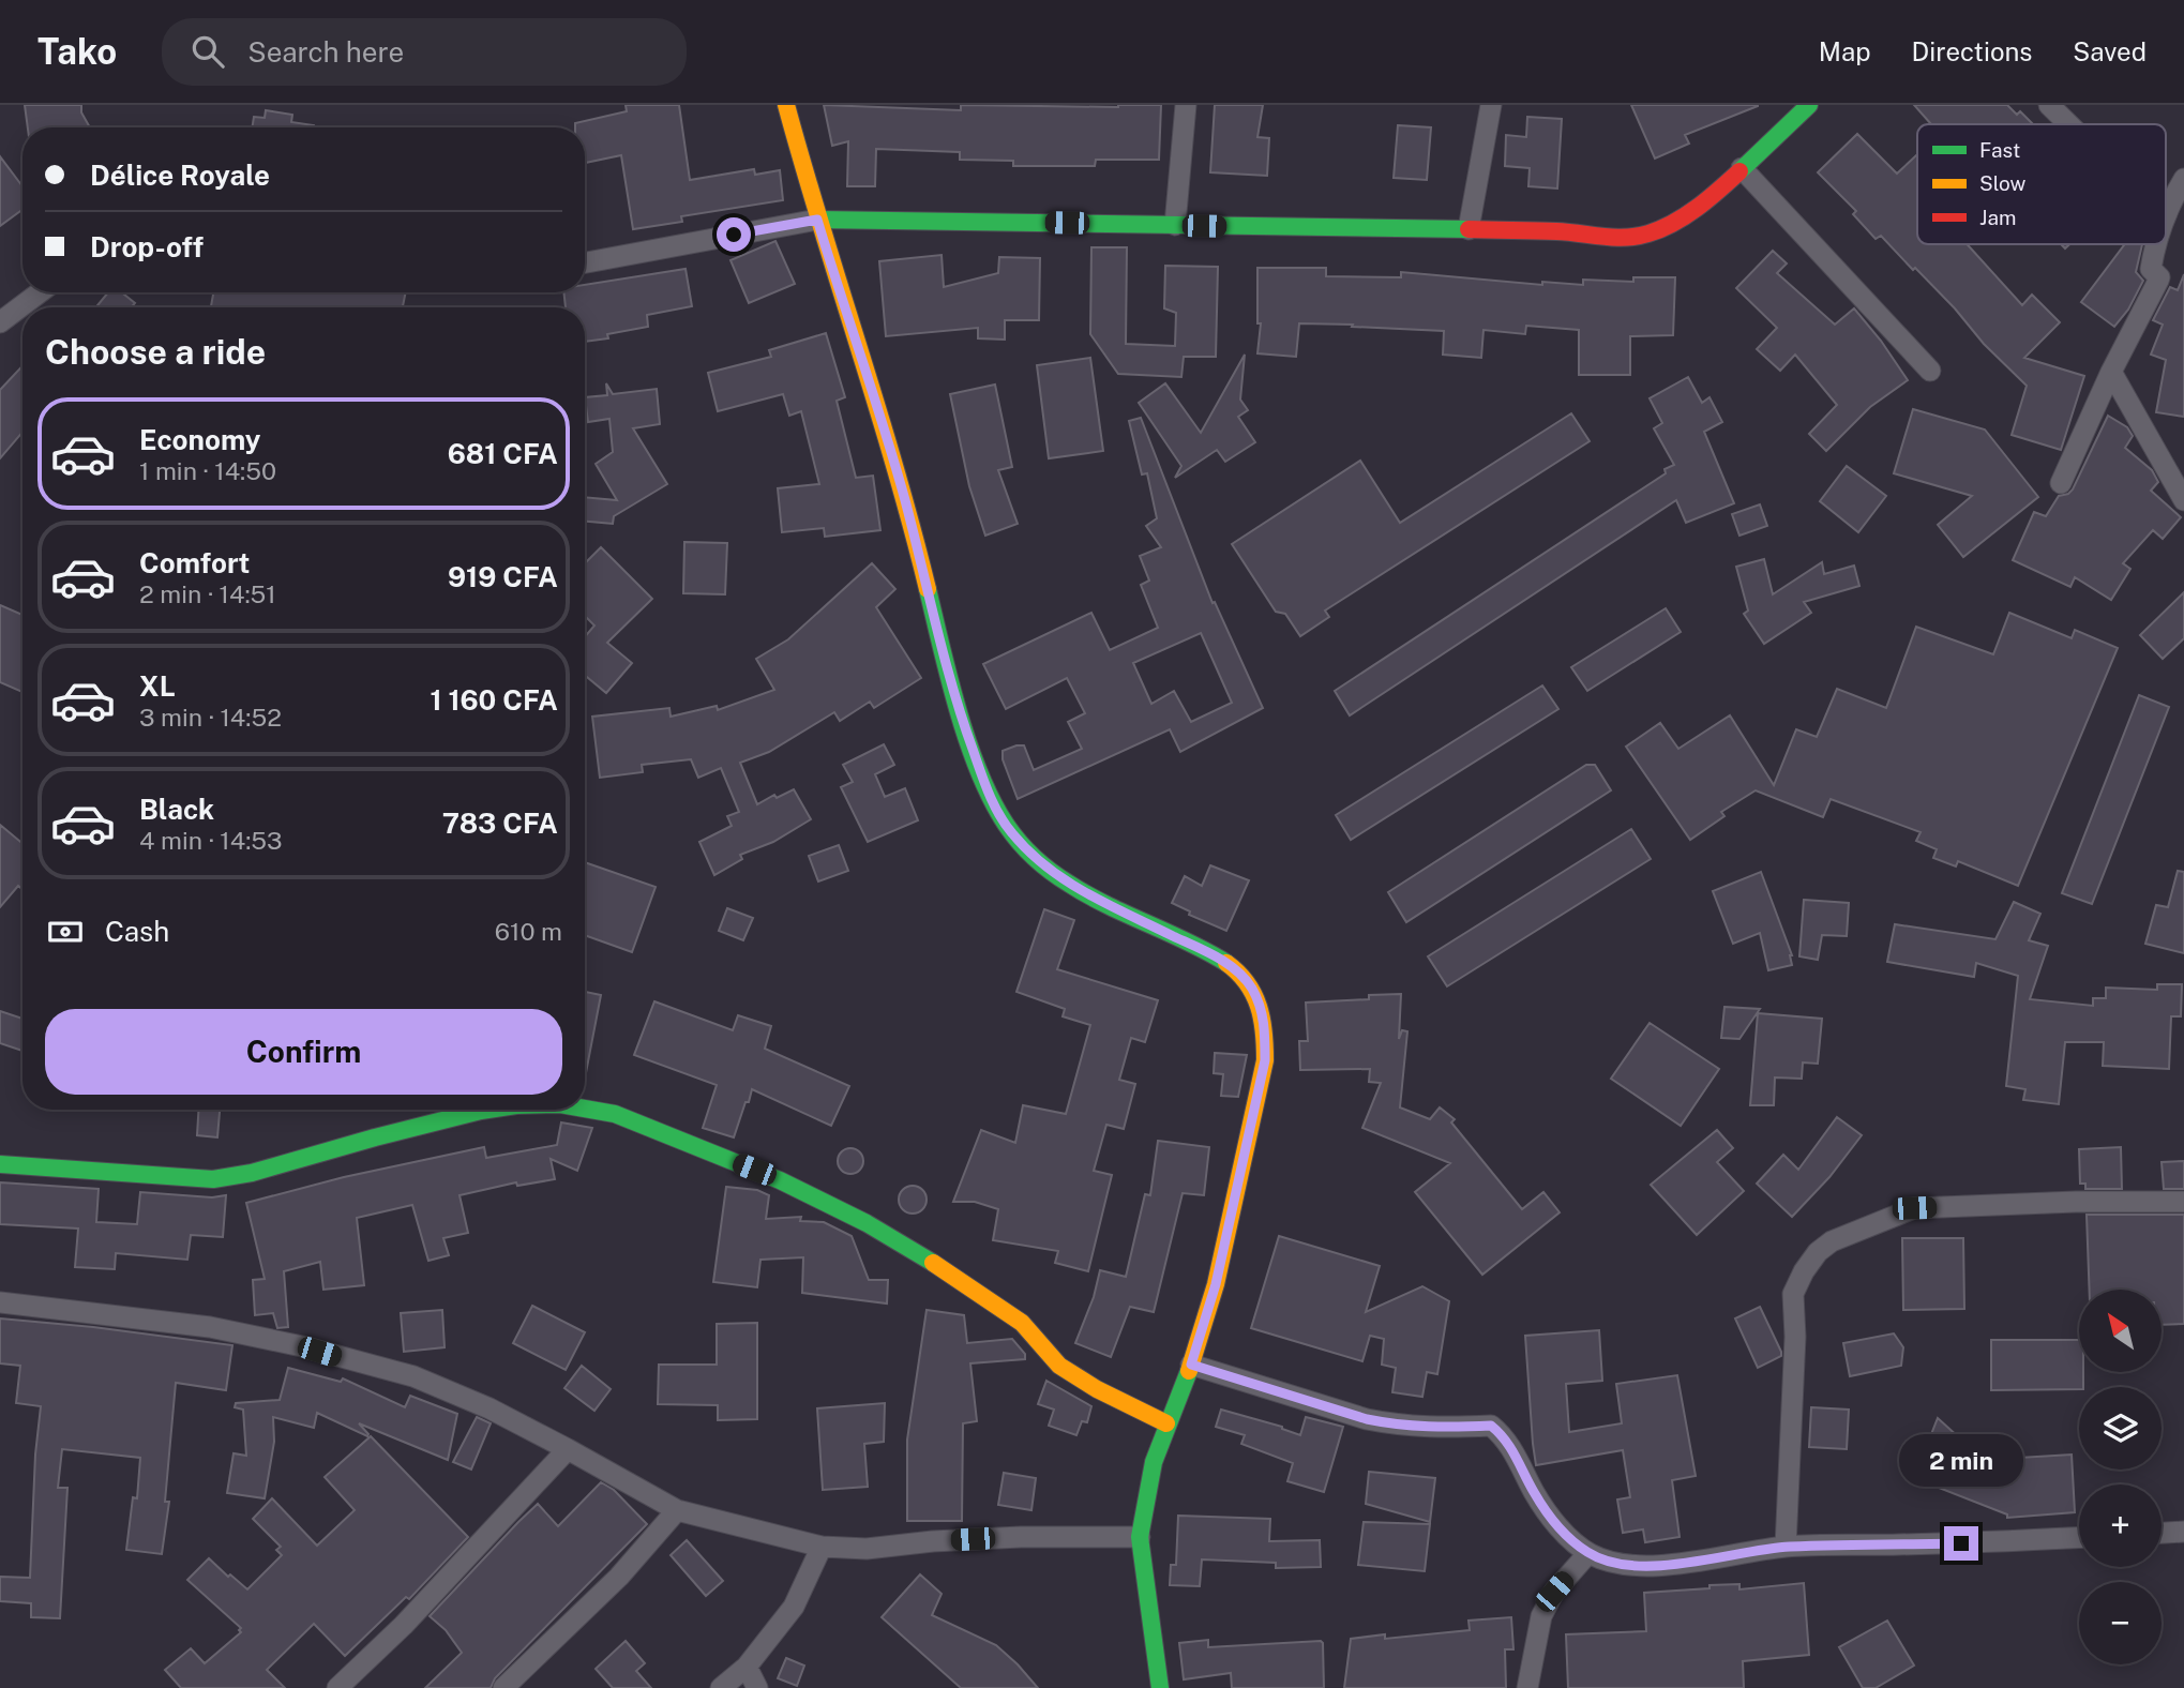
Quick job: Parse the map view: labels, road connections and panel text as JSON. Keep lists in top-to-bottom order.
{
  "legend": ["Fast", "Slow", "Jam"],
  "north": "top left",
  "page": {
    "header": "Tako",
    "search": "Search here",
    "nav": ["Map", "Directions", "Saved"],
    "banner": ["Délice Royale", "Drop-off"],
    "heading": "Choose a ride",
    "list": [
      {
        "name": "Economy",
        "note": "1 min · 14:50",
        "value": "681 CFA"
      },
      {
        "name": "Comfort",
        "note": "2 min · 14:51",
        "value": "919 CFA"
      },
      {
        "name": "XL",
        "note": "3 min · 14:52",
        "value": "1 160 CFA"
      },
      {
        "name": "Black",
        "note": "4 min · 14:53",
        "value": "783 CFA"
      }
    ],
    "pay": ["Cash", "610 m"],
    "buttons": "Confirm",
    "map_buttons": ["+", "−"],
    "bubble": "2 min"
  }
}
